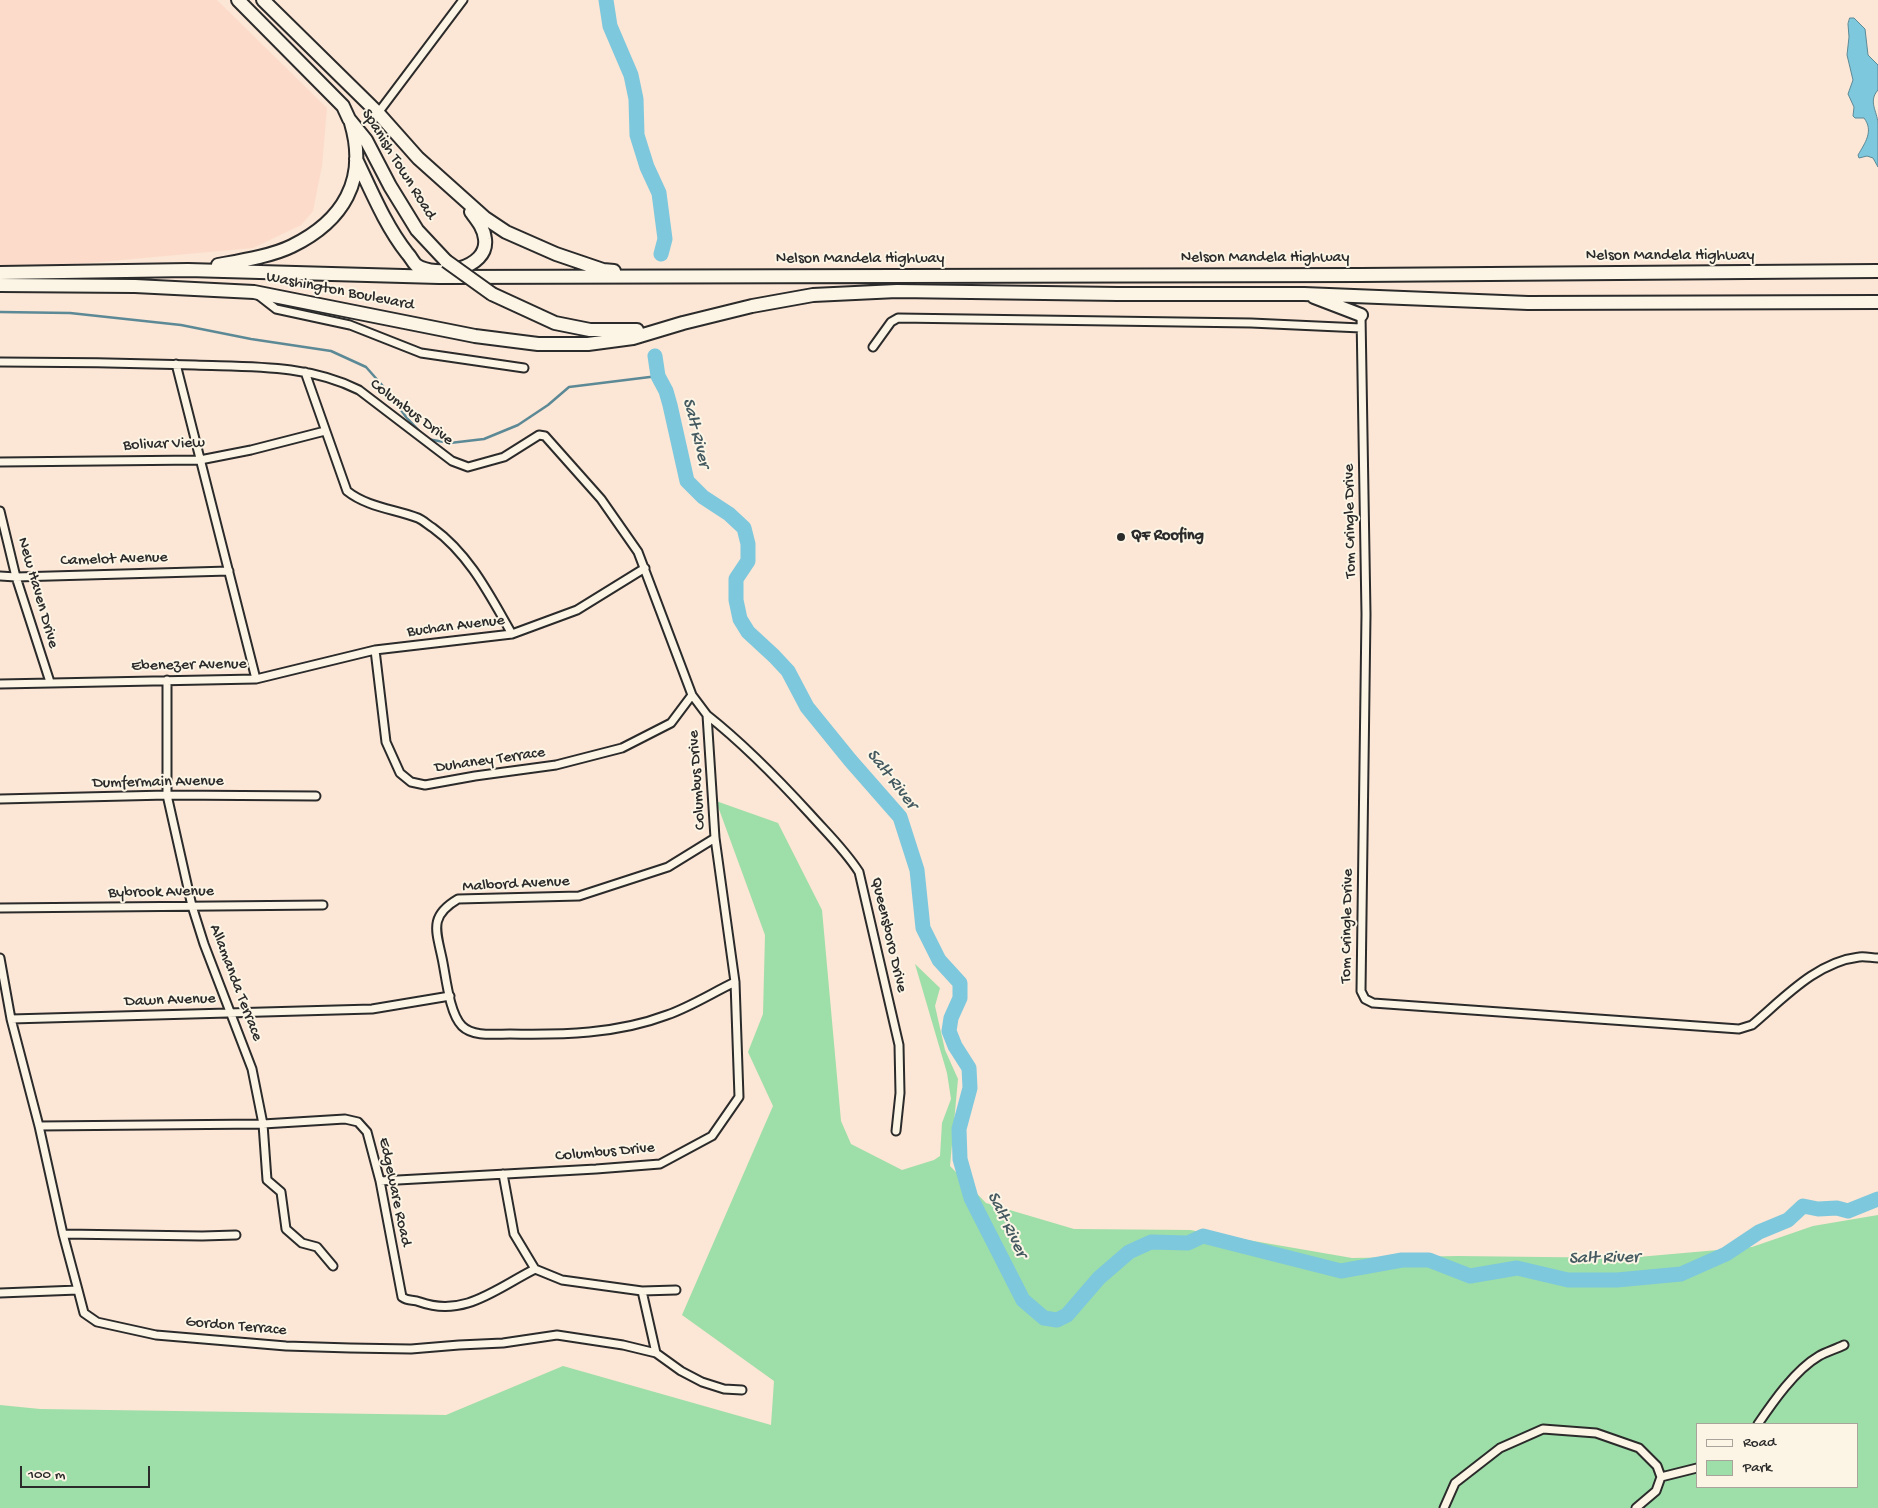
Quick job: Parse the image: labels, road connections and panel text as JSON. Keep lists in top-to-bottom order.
{
  "streets": {
    "highway": ["Spanish Town Road", "Nelson Mandela Highway", "Washington Boulevard"],
    "street": [
      "Columbus Drive",
      "Bolivar View",
      "Tom Cringle Drive",
      "Camelot Avenue",
      "New Haven Drive",
      "Buchan Avenue",
      "Ebenezer Avenue",
      "Duhaney Terrace",
      "Dumfermain Avenue",
      "Malbord Avenue",
      "Bybrook Avenue",
      "Queensboro Drive",
      "Allamanda Terrace",
      "Dawn Avenue",
      "Edgeware Road",
      "Gordon Terrace"
    ]
  },
  "crossings": [
    ["Spanish Town Road", "Nelson Mandela Highway"],
    ["Spanish Town Road", "Washington Boulevard"],
    ["Nelson Mandela Highway", "Washington Boulevard"],
    ["Columbus Drive", "Buchan Avenue"],
    ["Columbus Drive", "Duhaney Terrace"],
    ["Columbus Drive", "Malbord Avenue"],
    ["Columbus Drive", "Queensboro Drive"],
    ["Columbus Drive", "Edgeware Road"],
    ["Camelot Avenue", "New Haven Drive"],
    ["New Haven Drive", "Ebenezer Avenue"],
    ["Buchan Avenue", "Ebenezer Avenue"],
    ["Buchan Avenue", "Duhaney Terrace"],
    ["Ebenezer Avenue", "Duhaney Terrace"],
    ["Ebenezer Avenue", "Allamanda Terrace"],
    ["Dumfermain Avenue", "Allamanda Terrace"],
    ["Malbord Avenue", "Dawn Avenue"],
    ["Bybrook Avenue", "Allamanda Terrace"],
    ["Allamanda Terrace", "Dawn Avenue"],
    ["Allamanda Terrace", "Edgeware Road"],
    ["Dawn Avenue", "Gordon Terrace"],
    ["Edgeware Road", "Gordon Terrace"]
  ],
  "water": ["Salt River"],
  "places": ["QF Roofing"],
  "legend": ["Road", "Park"],
  "scale_bar": "100 m"
}
